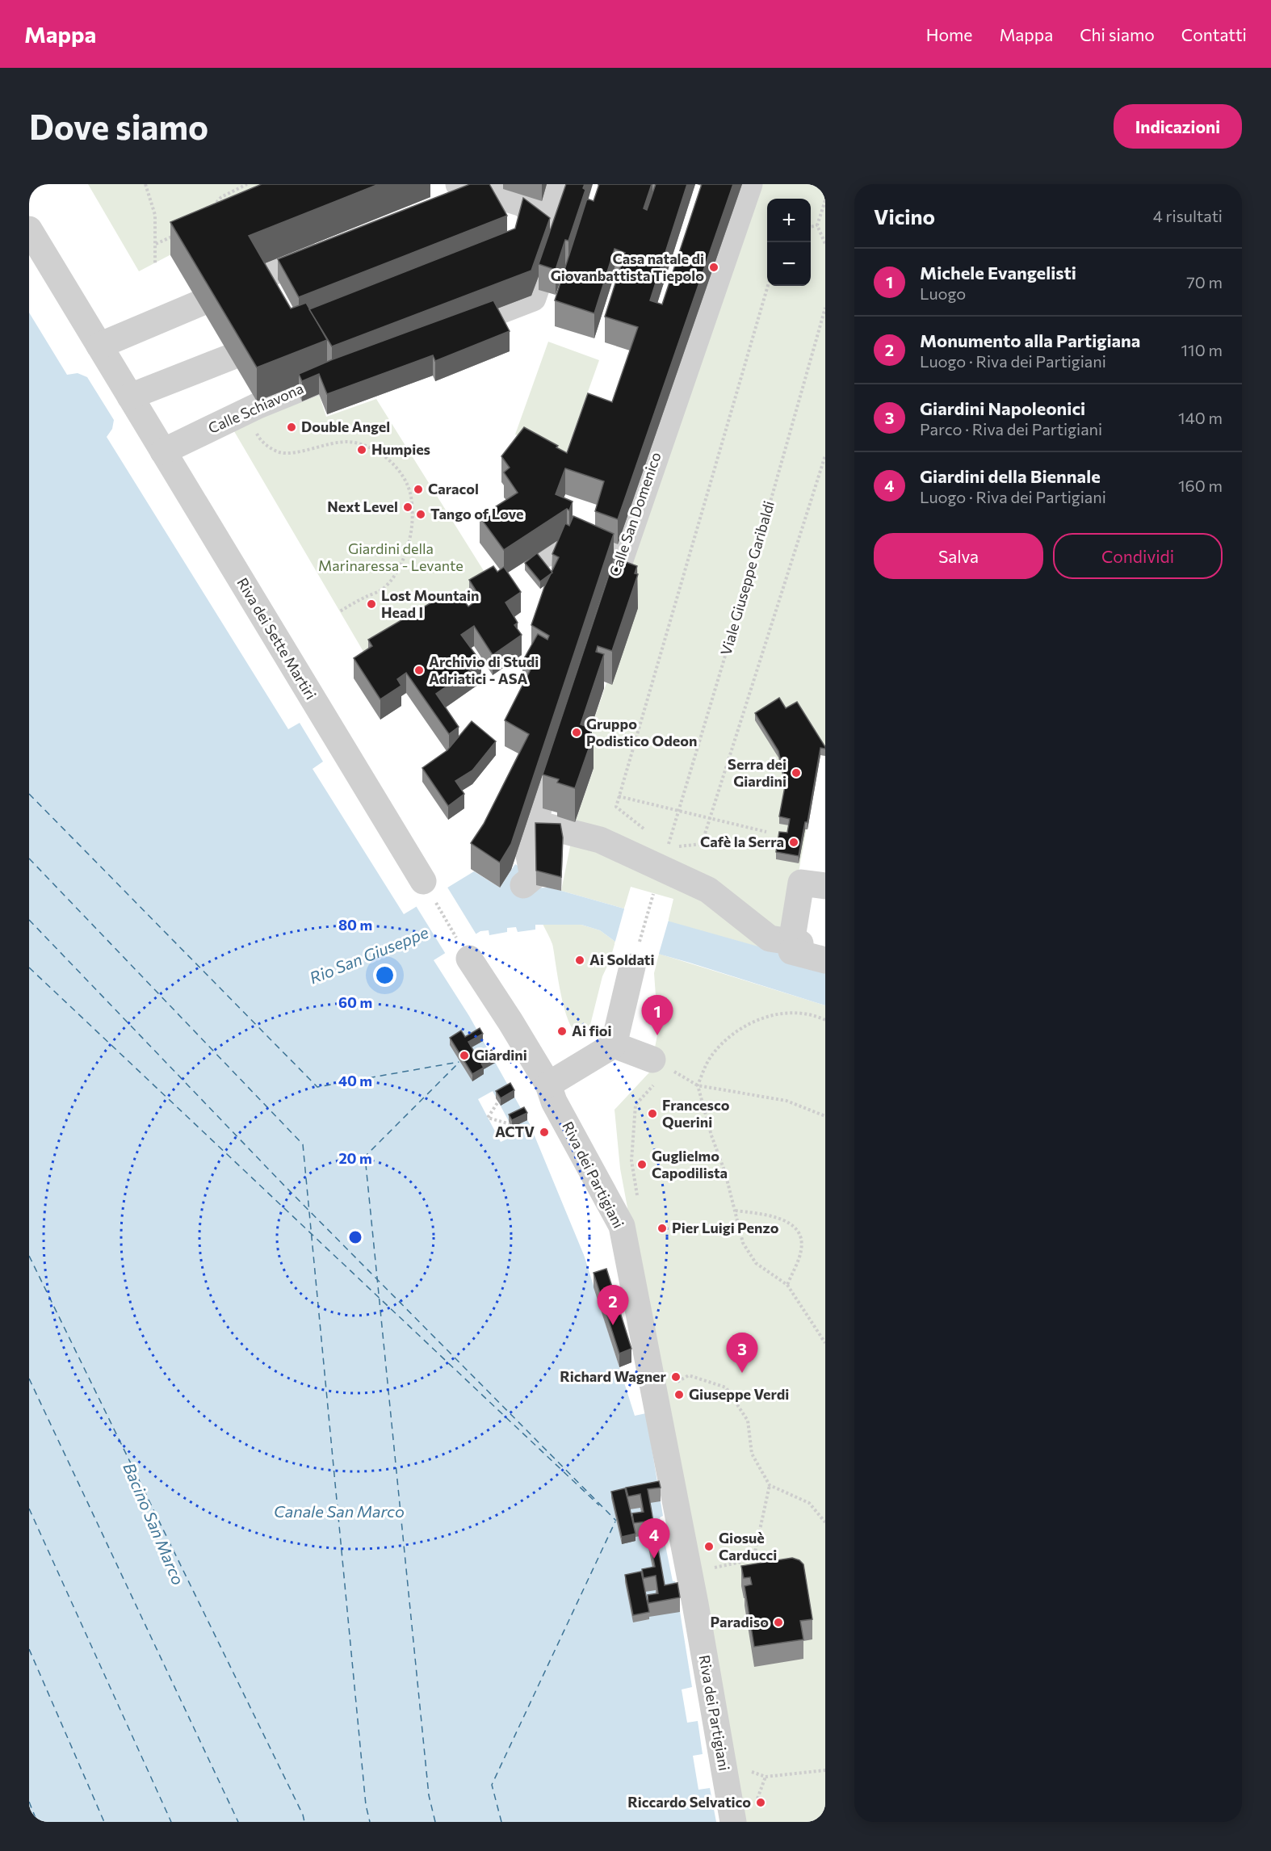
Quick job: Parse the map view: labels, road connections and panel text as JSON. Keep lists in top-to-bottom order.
{
  "streets": {
    "street": [
      "Calle Schiavona",
      "Calle San Domenico",
      "Riva dei Sette Martiri",
      "Riva dei Partigiani"
    ],
    "path": ["Viale Giuseppe Garibaldi"]
  },
  "crossings": [
    ["Calle Schiavona", "Riva dei Sette Martiri"]
  ],
  "water": ["Rio San Giuseppe", "Canale San Marco", "Bacino San Marco"],
  "parks": ["Giardini della Marinaressa - Levante"],
  "places": [
    "Casa natale di Giovanbattista Tiepolo",
    "Double Angel",
    "Humpies",
    "Caracol",
    "Next Level",
    "Tango of Love",
    "Lost Mountain Head I",
    "Archivio di Studi Adriatici - ASA",
    "Gruppo Podistico Odeon",
    "Serra dei Giardini",
    "Cafè la Serra",
    "Ai Soldati",
    "Ai fioi",
    "Giardini",
    "Francesco Querini",
    "ACTV",
    "Guglielmo Capodilista",
    "Pier Luigi Penzo",
    "Richard Wagner",
    "Giuseppe Verdi",
    "Giosuè Carducci",
    "Paradiso",
    "Riccardo Selvatico"
  ],
  "page": {
    "header": "Mappa",
    "nav": [
      "Home",
      "Mappa",
      "Chi siamo",
      "Contatti"
    ],
    "buttons": [
      "Indicazioni",
      ["Salva", "Condividi"]
    ],
    "title": "Dove siamo",
    "heading": ["Vicino", "4 risultati"],
    "map_buttons": ["+", "−"],
    "list": [
      {
        "mark": "1",
        "name": "Michele Evangelisti",
        "note": "Luogo",
        "value": "70 m"
      },
      {
        "mark": "2",
        "name": "Monumento alla Partigiana",
        "note": "Luogo · Riva dei Partigiani",
        "value": "110 m"
      },
      {
        "mark": "3",
        "name": "Giardini Napoleonici",
        "note": "Parco · Riva dei Partigiani",
        "value": "140 m"
      },
      {
        "mark": "4",
        "name": "Giardini della Biennale",
        "note": "Luogo · Riva dei Partigiani",
        "value": "160 m"
      }
    ],
    "pins": [
      "1",
      "2",
      "3",
      "4"
    ]
  },
  "rings": [
    "80 m",
    "60 m",
    "40 m",
    "20 m"
  ]
}
